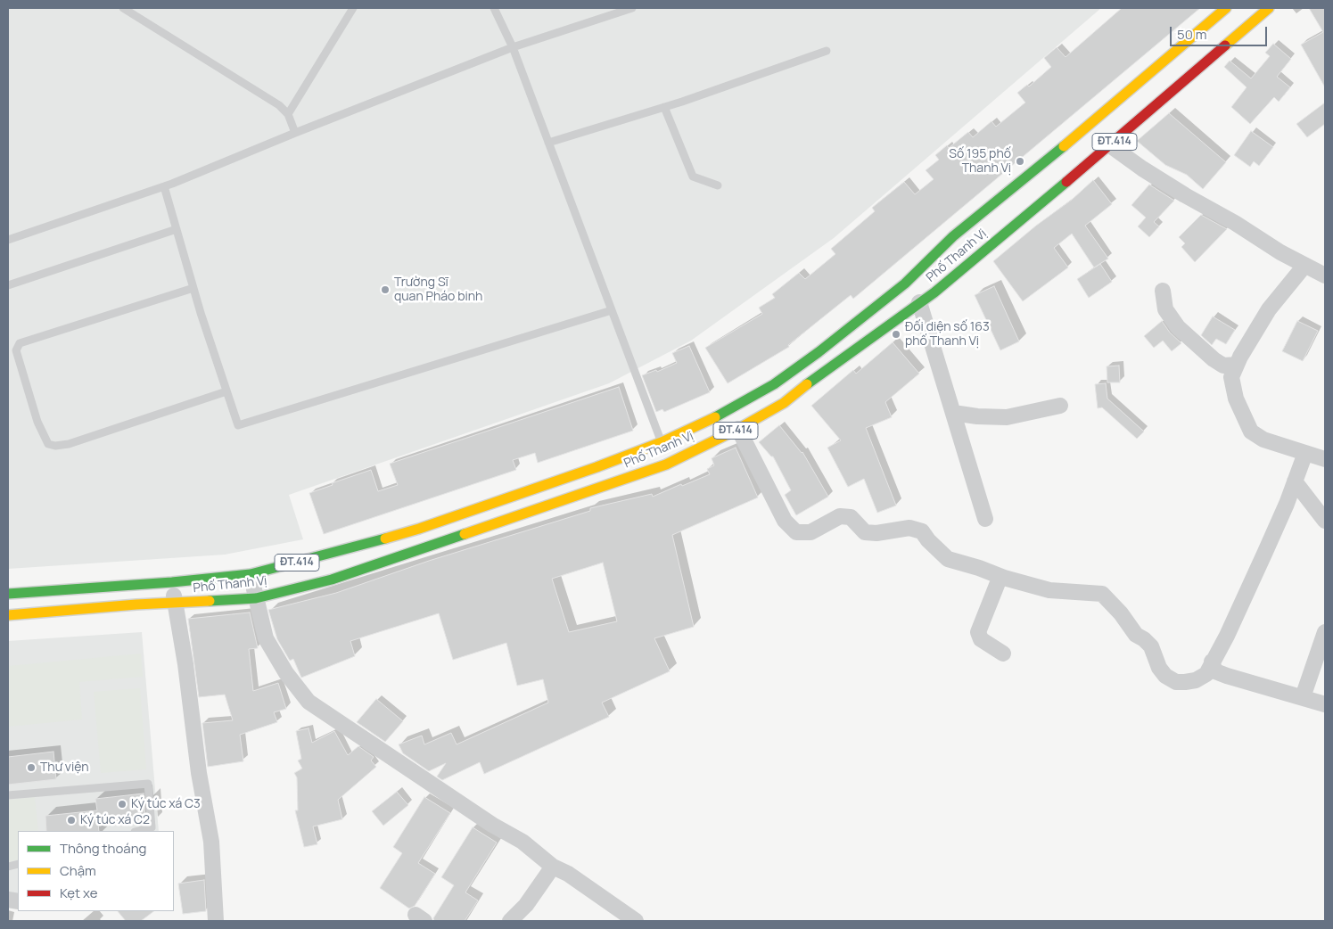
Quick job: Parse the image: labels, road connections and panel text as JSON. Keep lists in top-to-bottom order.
{
  "streets": {
    "main road": ["ĐT.414", "Phố Thanh Vị"]
  },
  "places": [
    "Số 195 phố Thanh Vị",
    "Trường Sĩ quan Pháo binh",
    "Đối diện số 163 phố Thanh Vị",
    "Thư viện",
    "Ký túc xá C3",
    "Ký túc xá C2"
  ],
  "legend": ["Thông thoáng", "Chậm", "Kẹt xe"],
  "scale_bar": "50 m"
}
